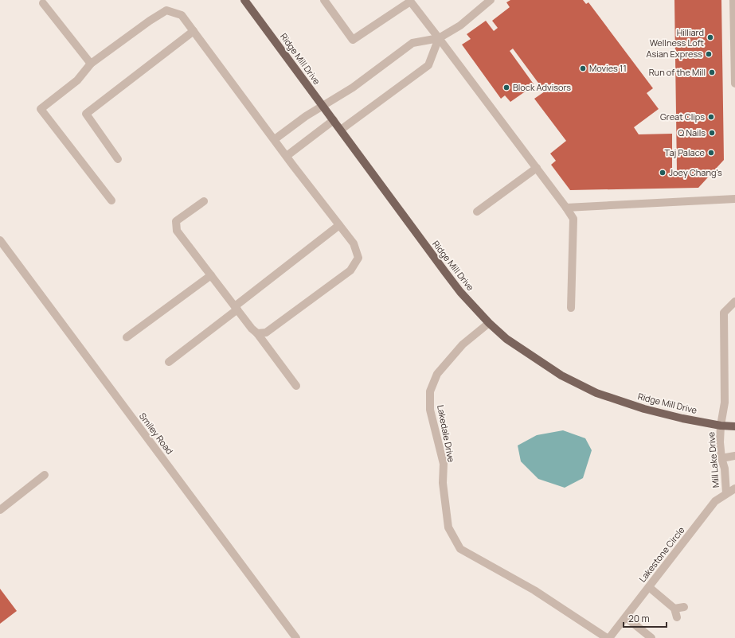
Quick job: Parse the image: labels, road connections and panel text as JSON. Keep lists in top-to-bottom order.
{
  "streets": {
    "main road": ["Ridge Mill Drive"],
    "street": [
      "Smiley Road",
      "Lakedale Drive",
      "Mill Lake Drive",
      "Lakestone Circle"
    ]
  },
  "crossings": [
    ["Ridge Mill Drive", "Lakedale Drive"],
    ["Ridge Mill Drive", "Mill Lake Drive"],
    ["Mill Lake Drive", "Lakestone Circle"]
  ],
  "places": [
    "Hilliard Wellness Loft",
    "Asian Express",
    "Movies 11",
    "Run of the Mill",
    "Block Advisors",
    "Great Clips",
    "Q Nails",
    "Taj Palace",
    "Joey Chang's"
  ],
  "scale_bar": "20 m"
}
